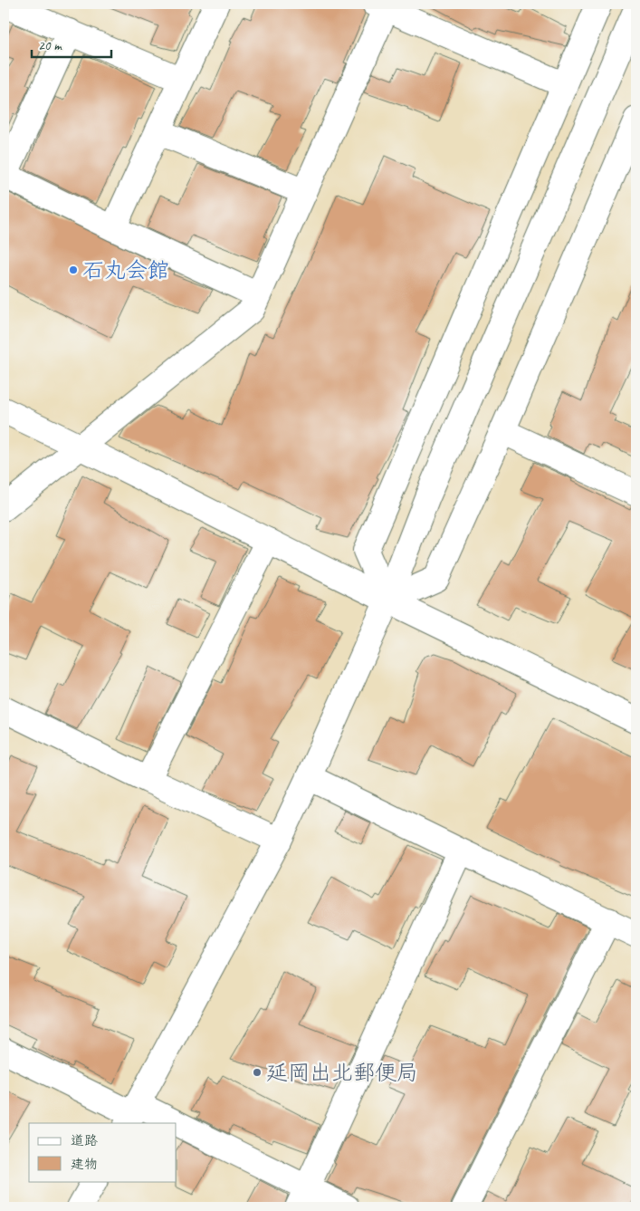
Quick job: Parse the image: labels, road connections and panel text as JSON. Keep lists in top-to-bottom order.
{
  "places": ["石丸会館", "延岡出北郵便局"],
  "legend": ["道路", "建物"],
  "scale_bar": "20 m"
}
